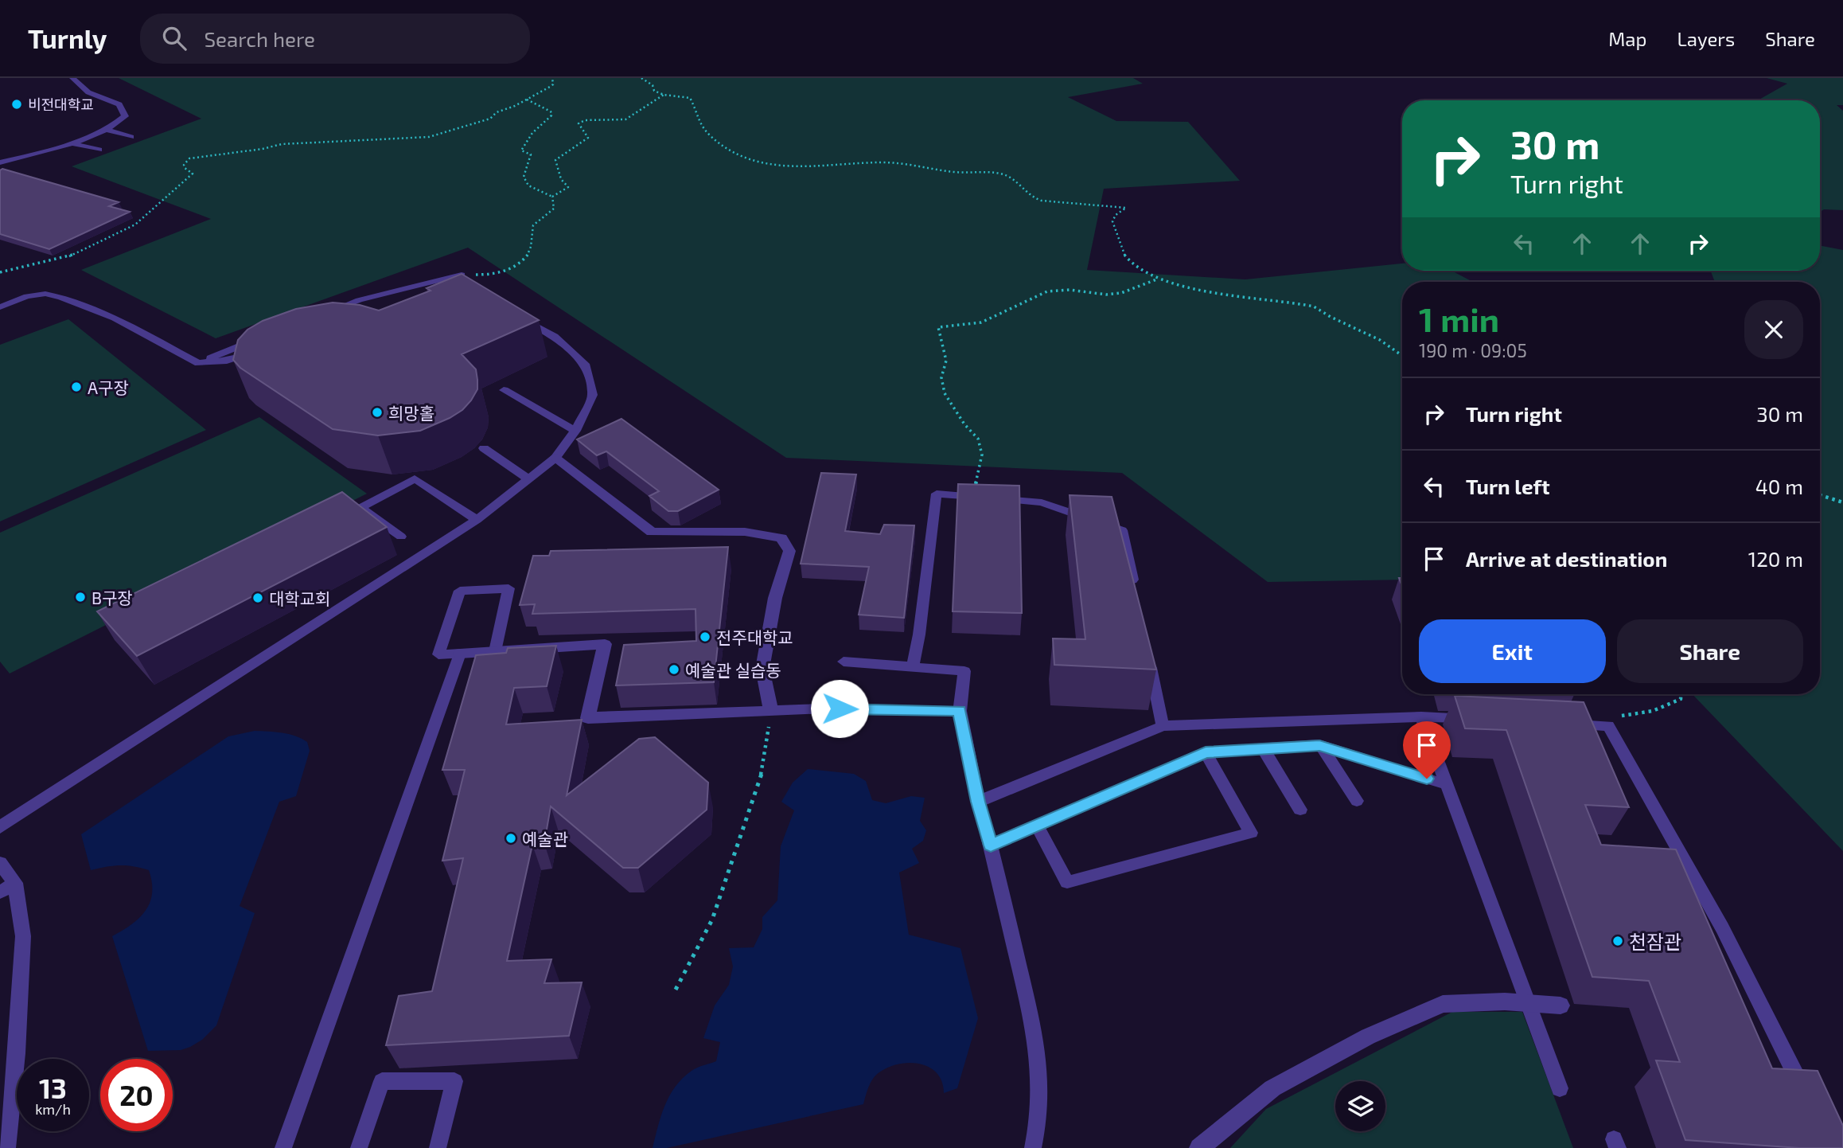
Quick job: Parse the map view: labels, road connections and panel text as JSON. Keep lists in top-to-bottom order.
{
  "places": [
    "비전대학교",
    "A구장",
    "희망홀",
    "B구장",
    "대학교회",
    "전주대학교",
    "예술관 실습동",
    "예술관",
    "천잠관"
  ],
  "page": {
    "header": "Turnly",
    "search": "Search here",
    "nav": ["Map", "Layers", "Share"],
    "turn": ["30 m", "Turn right"],
    "heading": ["1 min", "190 m · 09:05"],
    "list": [
      {
        "name": "Turn right",
        "value": "30 m"
      },
      {
        "name": "Turn left",
        "value": "40 m"
      },
      {
        "name": "Arrive at destination",
        "value": "120 m"
      }
    ],
    "buttons": ["Exit", "Share"],
    "speed": "13 km/h",
    "limit": "20"
  }
}
